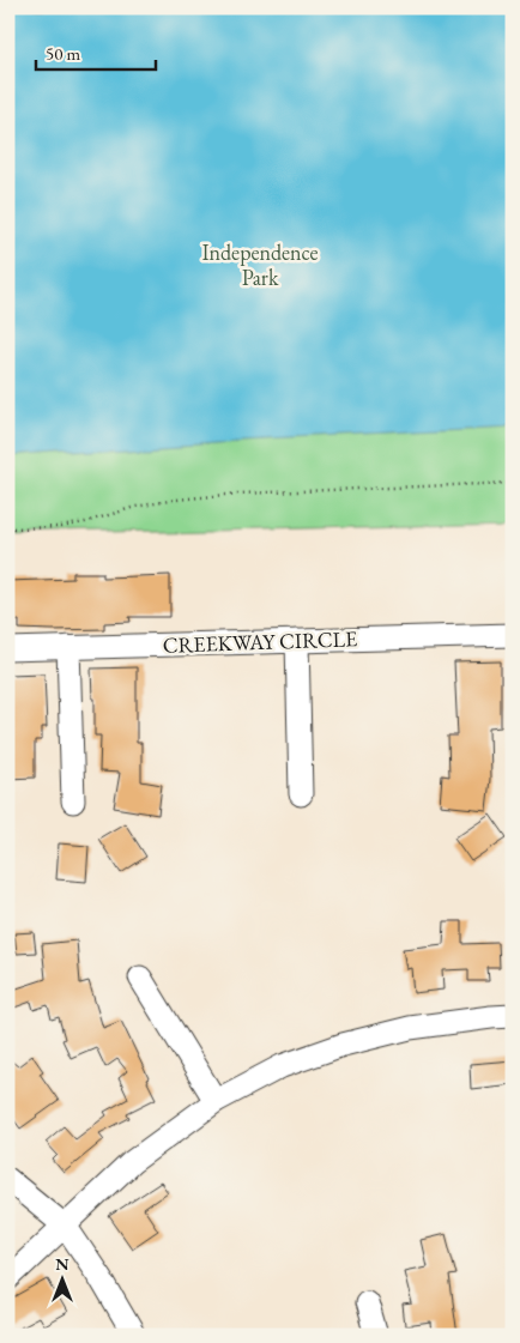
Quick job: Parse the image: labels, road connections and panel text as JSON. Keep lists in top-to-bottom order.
{
  "streets": {
    "street": ["CREEKWAY CIRCLE"]
  },
  "parks": ["Independence Park"],
  "scale_bar": "50 m",
  "north": "top"
}
